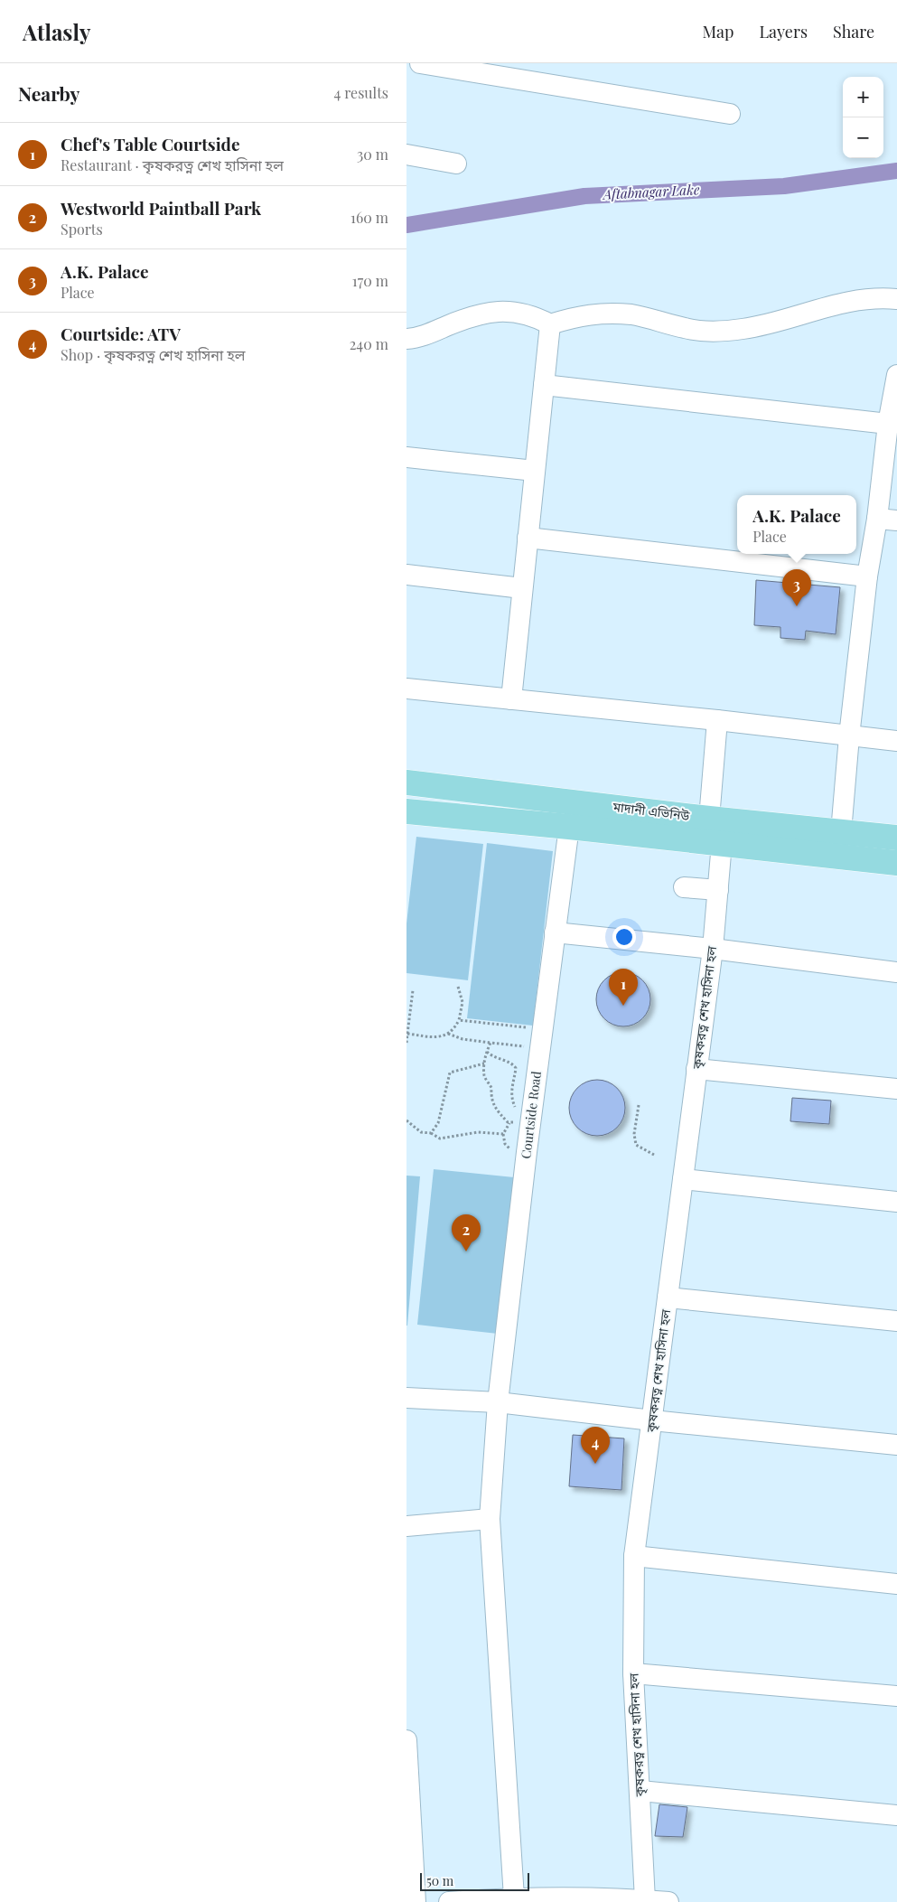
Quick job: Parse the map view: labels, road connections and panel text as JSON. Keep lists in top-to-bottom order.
{
  "streets": {
    "main road": ["মাদানী এভিনিউ"],
    "street": ["কৃষকরত্ন শেখ হাসিনা হল", "Courtside Road"]
  },
  "crossings": [
    ["মাদানী এভিনিউ", "কৃষকরত্ন শেখ হাসিনা হল"],
    ["মাদানী এভিনিউ", "Courtside Road"]
  ],
  "water": ["Aftabnagar Lake"],
  "scale_bar": "50 m",
  "page": {
    "header": "Atlasly",
    "nav": ["Map", "Layers", "Share"],
    "heading": ["Nearby", "4 results"],
    "map_buttons": ["+", "−"],
    "list": [
      {
        "mark": "1",
        "name": "Chef's Table Courtside",
        "note": "Restaurant · কৃষকরত্ন শেখ হাসিনা হল",
        "value": "30 m"
      },
      {
        "mark": "2",
        "name": "Westworld Paintball Park",
        "note": "Sports",
        "value": "160 m"
      },
      {
        "mark": "3",
        "name": "A.K. Palace",
        "note": "Place",
        "value": "170 m"
      },
      {
        "mark": "4",
        "name": "Courtside: ATV",
        "note": "Shop · কৃষকরত্ন শেখ হাসিনা হল",
        "value": "240 m"
      }
    ],
    "popup": ["A.K. Palace", "Place"],
    "pins": [
      "3",
      "1",
      "2",
      "4"
    ],
    "scale": "50 m"
  }
}
